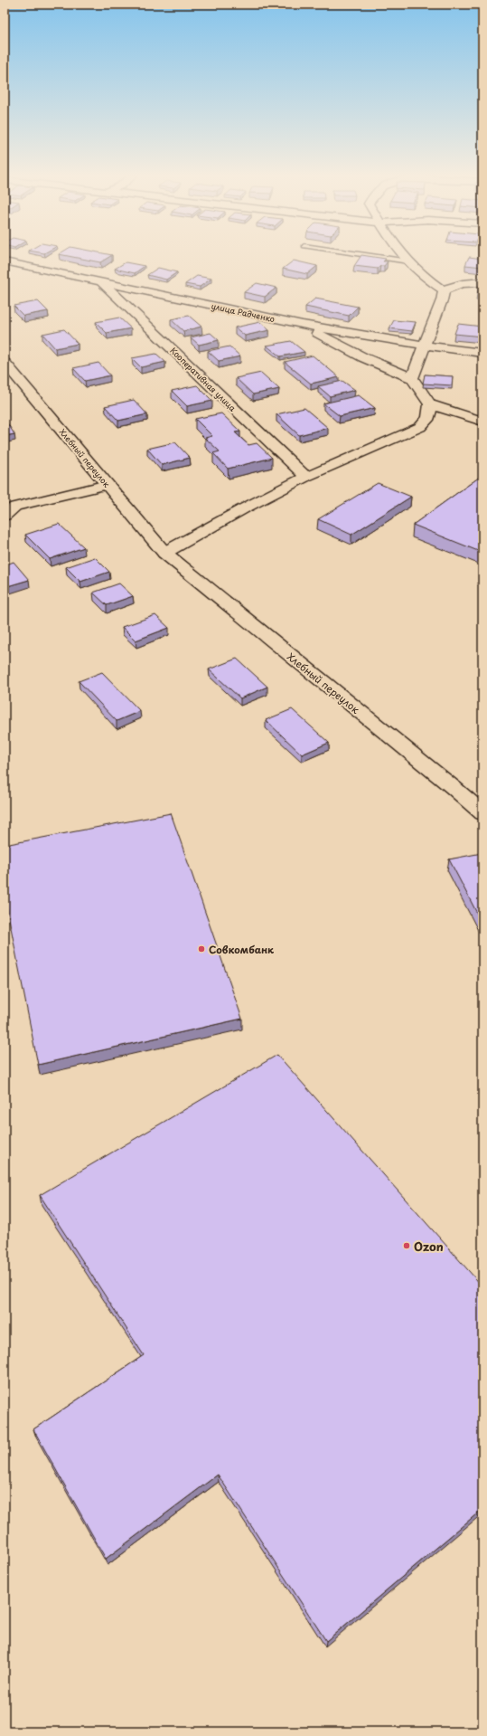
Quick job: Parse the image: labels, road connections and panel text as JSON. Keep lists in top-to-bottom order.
{
  "streets": {
    "street": ["улица Радченко", "Кооперативная улица", "Хлебный переулок"]
  },
  "crossings": [
    ["улица Радченко", "Кооперативная улица"]
  ],
  "places": ["Совкомбанк", "Ozon"]
}
